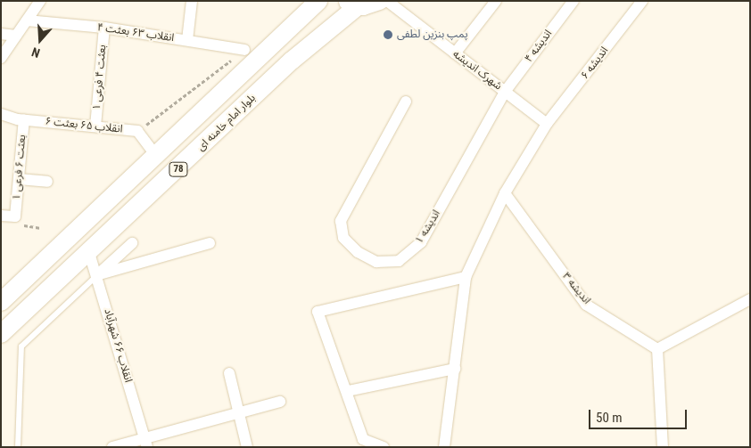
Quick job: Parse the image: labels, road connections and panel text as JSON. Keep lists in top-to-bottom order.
{
  "streets": {
    "main road": ["بلوار امام خامنه ای", "78"],
    "street": [
      "انقلاب ۶۳ بعثت ۴",
      "اندیشه ۴",
      "اندیشه ۶",
      "شهرک اندیشه",
      "بعثت ۴ فرعی ۱",
      "انقلاب ۶۵ بعثت ۶",
      "بعثت ۶ فرعی ۱",
      "اندیشه ۱",
      "اندیشه ۳",
      "انقلاب ۶۶ شهرآباد"
    ]
  },
  "crossings": [
    ["انقلاب ۶۳ بعثت ۴", "بعثت ۴ فرعی ۱"],
    ["اندیشه ۴", "شهرک اندیشه"],
    ["اندیشه ۴", "اندیشه ۱"],
    ["اندیشه ۶", "شهرک اندیشه"],
    ["شهرک اندیشه", "اندیشه ۱"],
    ["بعثت ۴ فرعی ۱", "انقلاب ۶۵ بعثت ۶"],
    ["بلوار امام خامنه ای", "78"],
    ["بلوار امام خامنه ای", "انقلاب ۶۶ شهرآباد"],
    ["انقلاب ۶۵ بعثت ۶", "بعثت ۶ فرعی ۱"],
    ["انقلاب ۶۵ بعثت ۶", "78"]
  ],
  "places": ["پمپ بنزین لطفی"],
  "scale_bar": "50 m",
  "north": "bottom"
}
